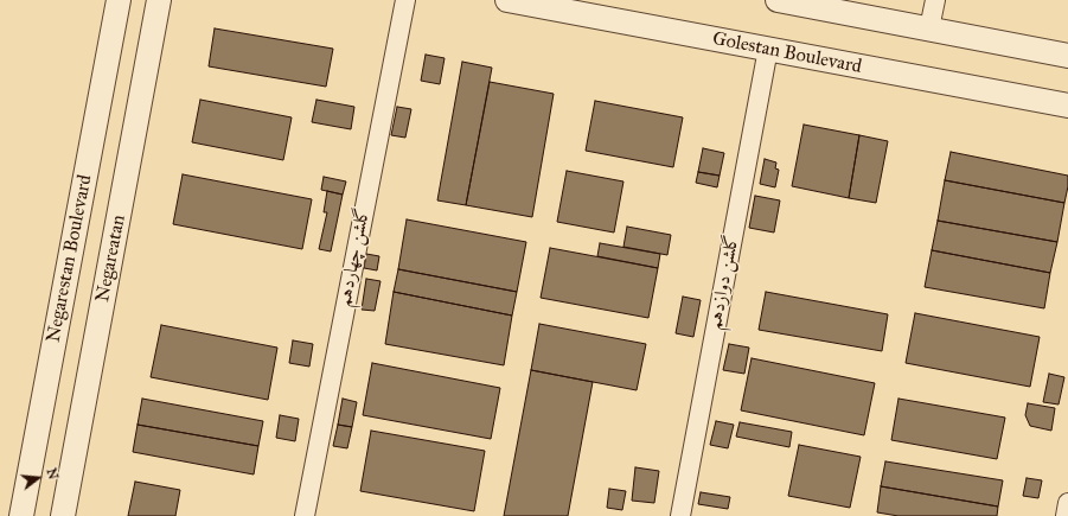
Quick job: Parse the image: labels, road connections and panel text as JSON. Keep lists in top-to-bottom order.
{
  "streets": {
    "street": [
      "Golestan Boulevard",
      "گلشن چهاردهم",
      "Negarestan Boulevard",
      "Negareatan",
      "گلشن دوازدهم"
    ]
  },
  "crossings": [
    ["Golestan Boulevard", "گلشن دوازدهم"]
  ],
  "north": "right"
}
